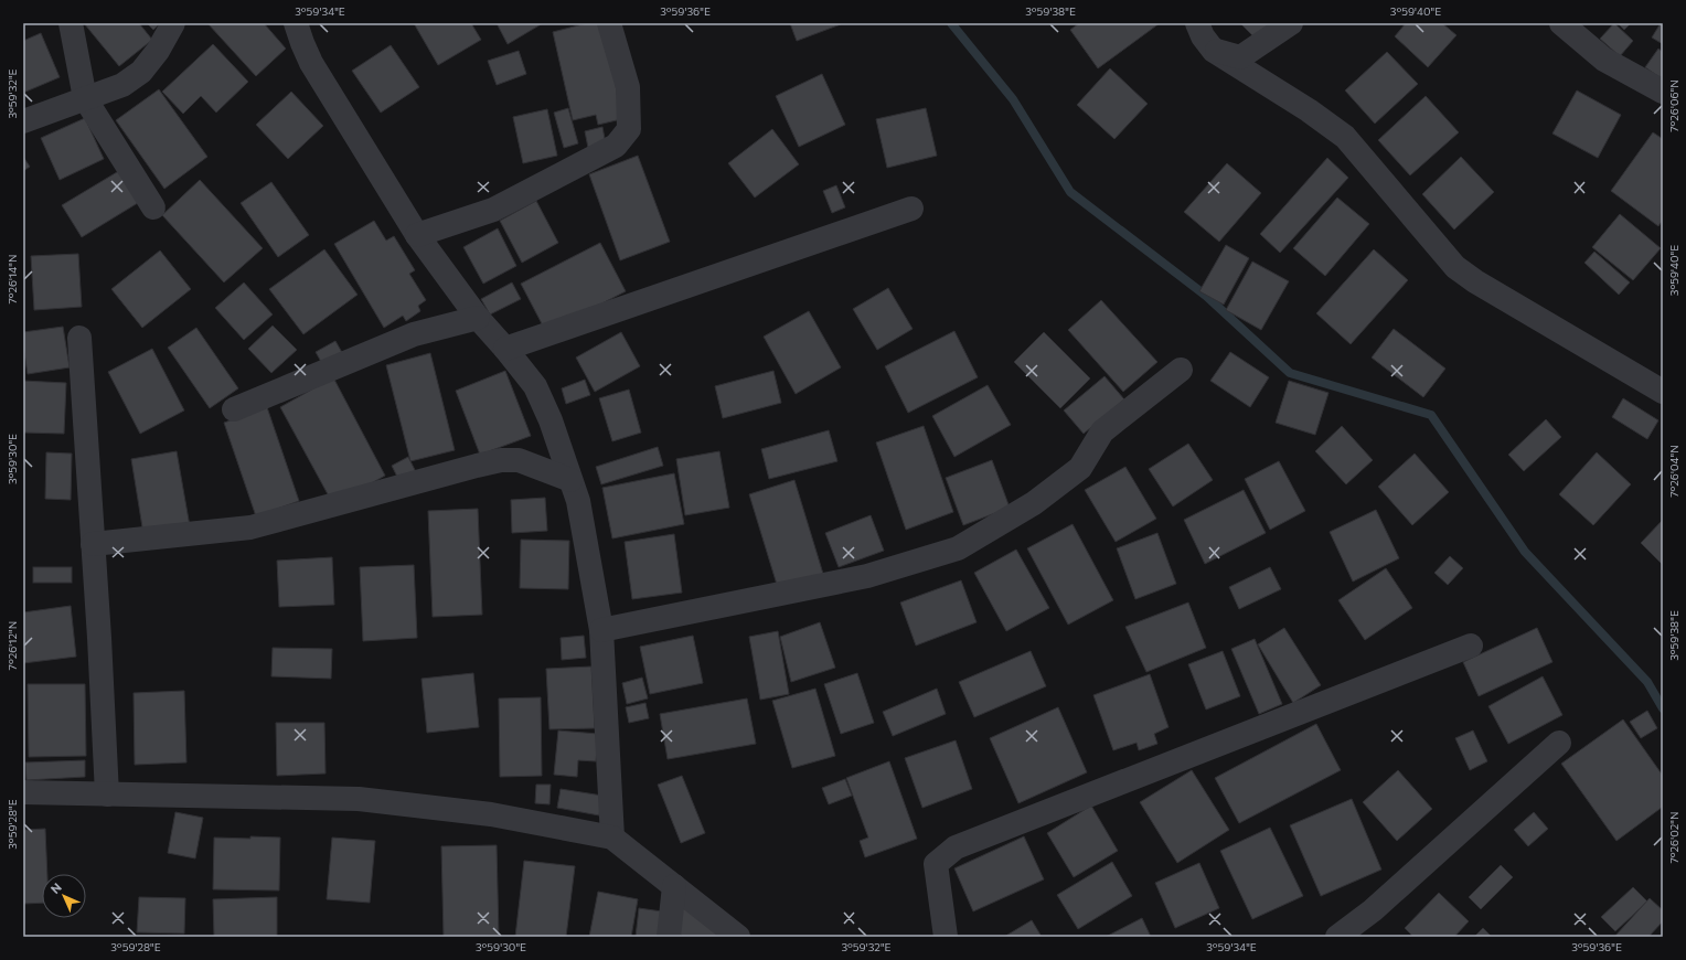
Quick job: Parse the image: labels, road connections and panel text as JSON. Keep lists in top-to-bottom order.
{
  "north": "top left",
  "coordinates": [
    "3°59'34\"E",
    "3°59'36\"E",
    "3°59'38\"E",
    "3°59'40\"E",
    "3°59'32\"E",
    "7°26'06\"N",
    "7°26'14\"N",
    "3°59'30\"E",
    "7°26'04\"N",
    "7°26'12\"N",
    "3°59'28\"E",
    "7°26'02\"N"
  ]
}
